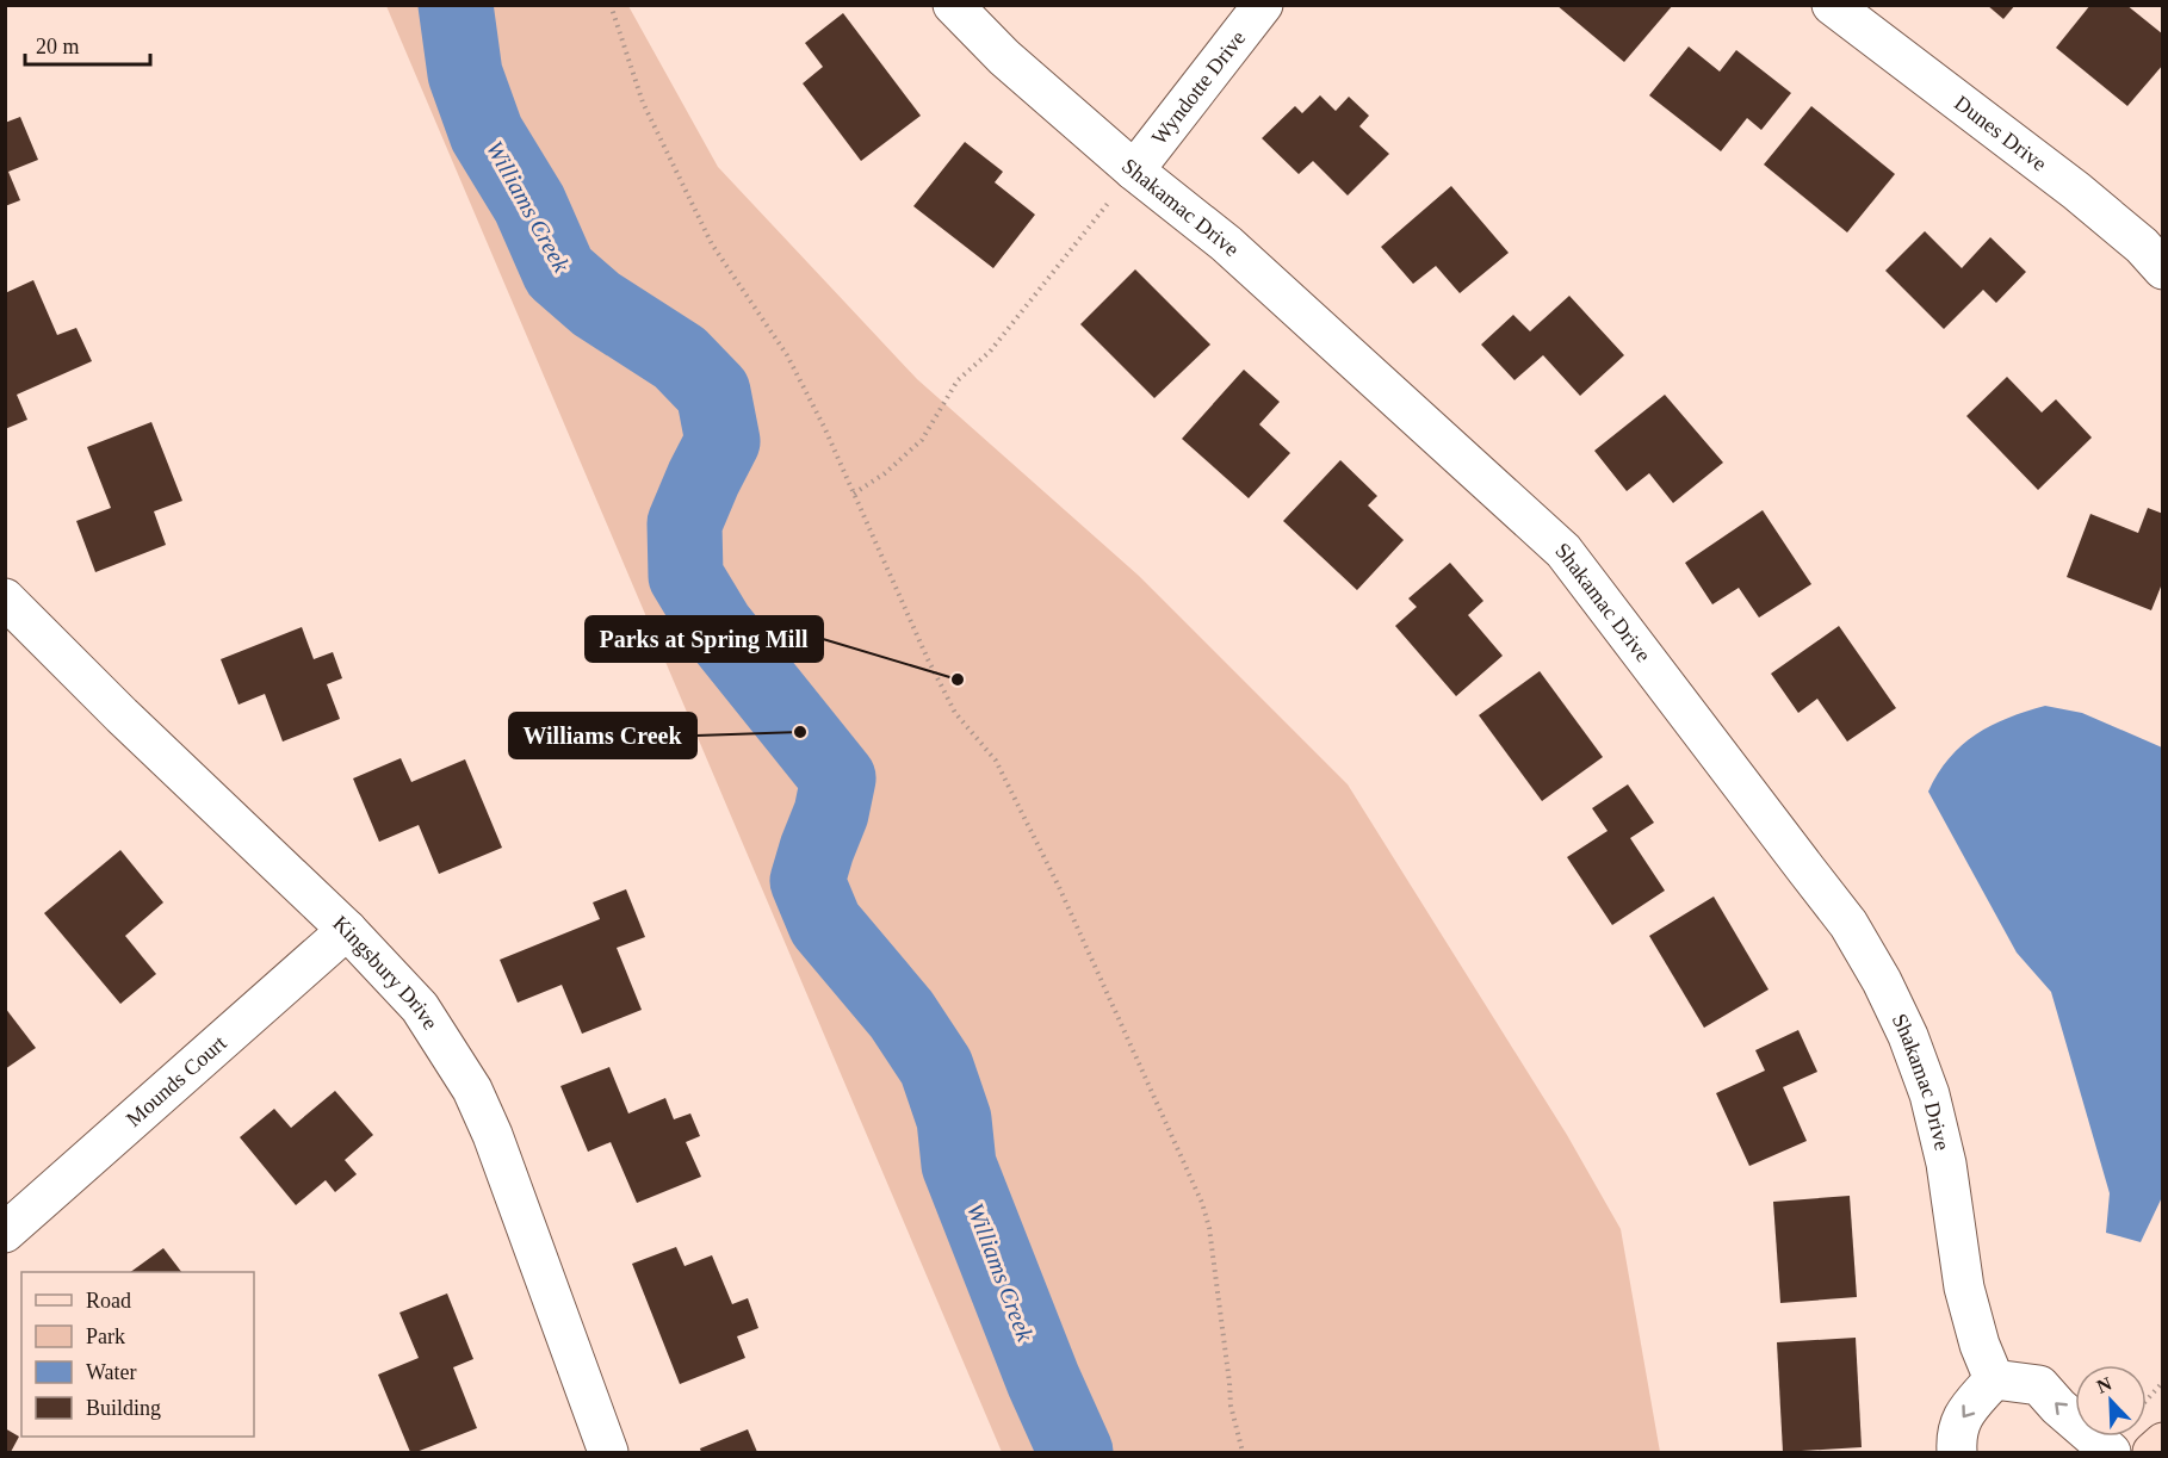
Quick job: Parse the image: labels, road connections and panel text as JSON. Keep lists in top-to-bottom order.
{
  "streets": {
    "street": [
      "Wyndotte Drive",
      "Dunes Drive",
      "Shakamac Drive",
      "Kingsbury Drive",
      "Mounds Court"
    ]
  },
  "crossings": [
    ["Wyndotte Drive", "Shakamac Drive"],
    ["Kingsbury Drive", "Mounds Court"]
  ],
  "water": ["Williams Creek"],
  "places": ["Parks at Spring Mill", "Williams Creek"],
  "legend": [
    "Road",
    "Park",
    "Water",
    "Building"
  ],
  "scale_bar": "20 m",
  "north": "top left"
}
